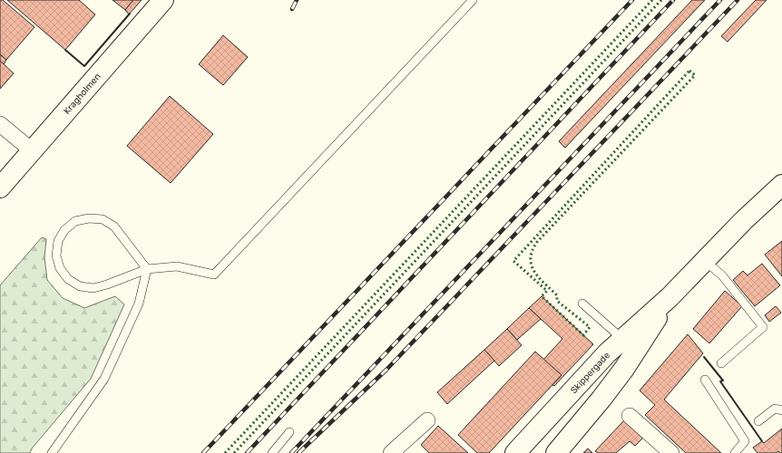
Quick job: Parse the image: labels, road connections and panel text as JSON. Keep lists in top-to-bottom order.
{
  "streets": {
    "main road": ["Kragholmen", "Skippergade"]
  }
}
